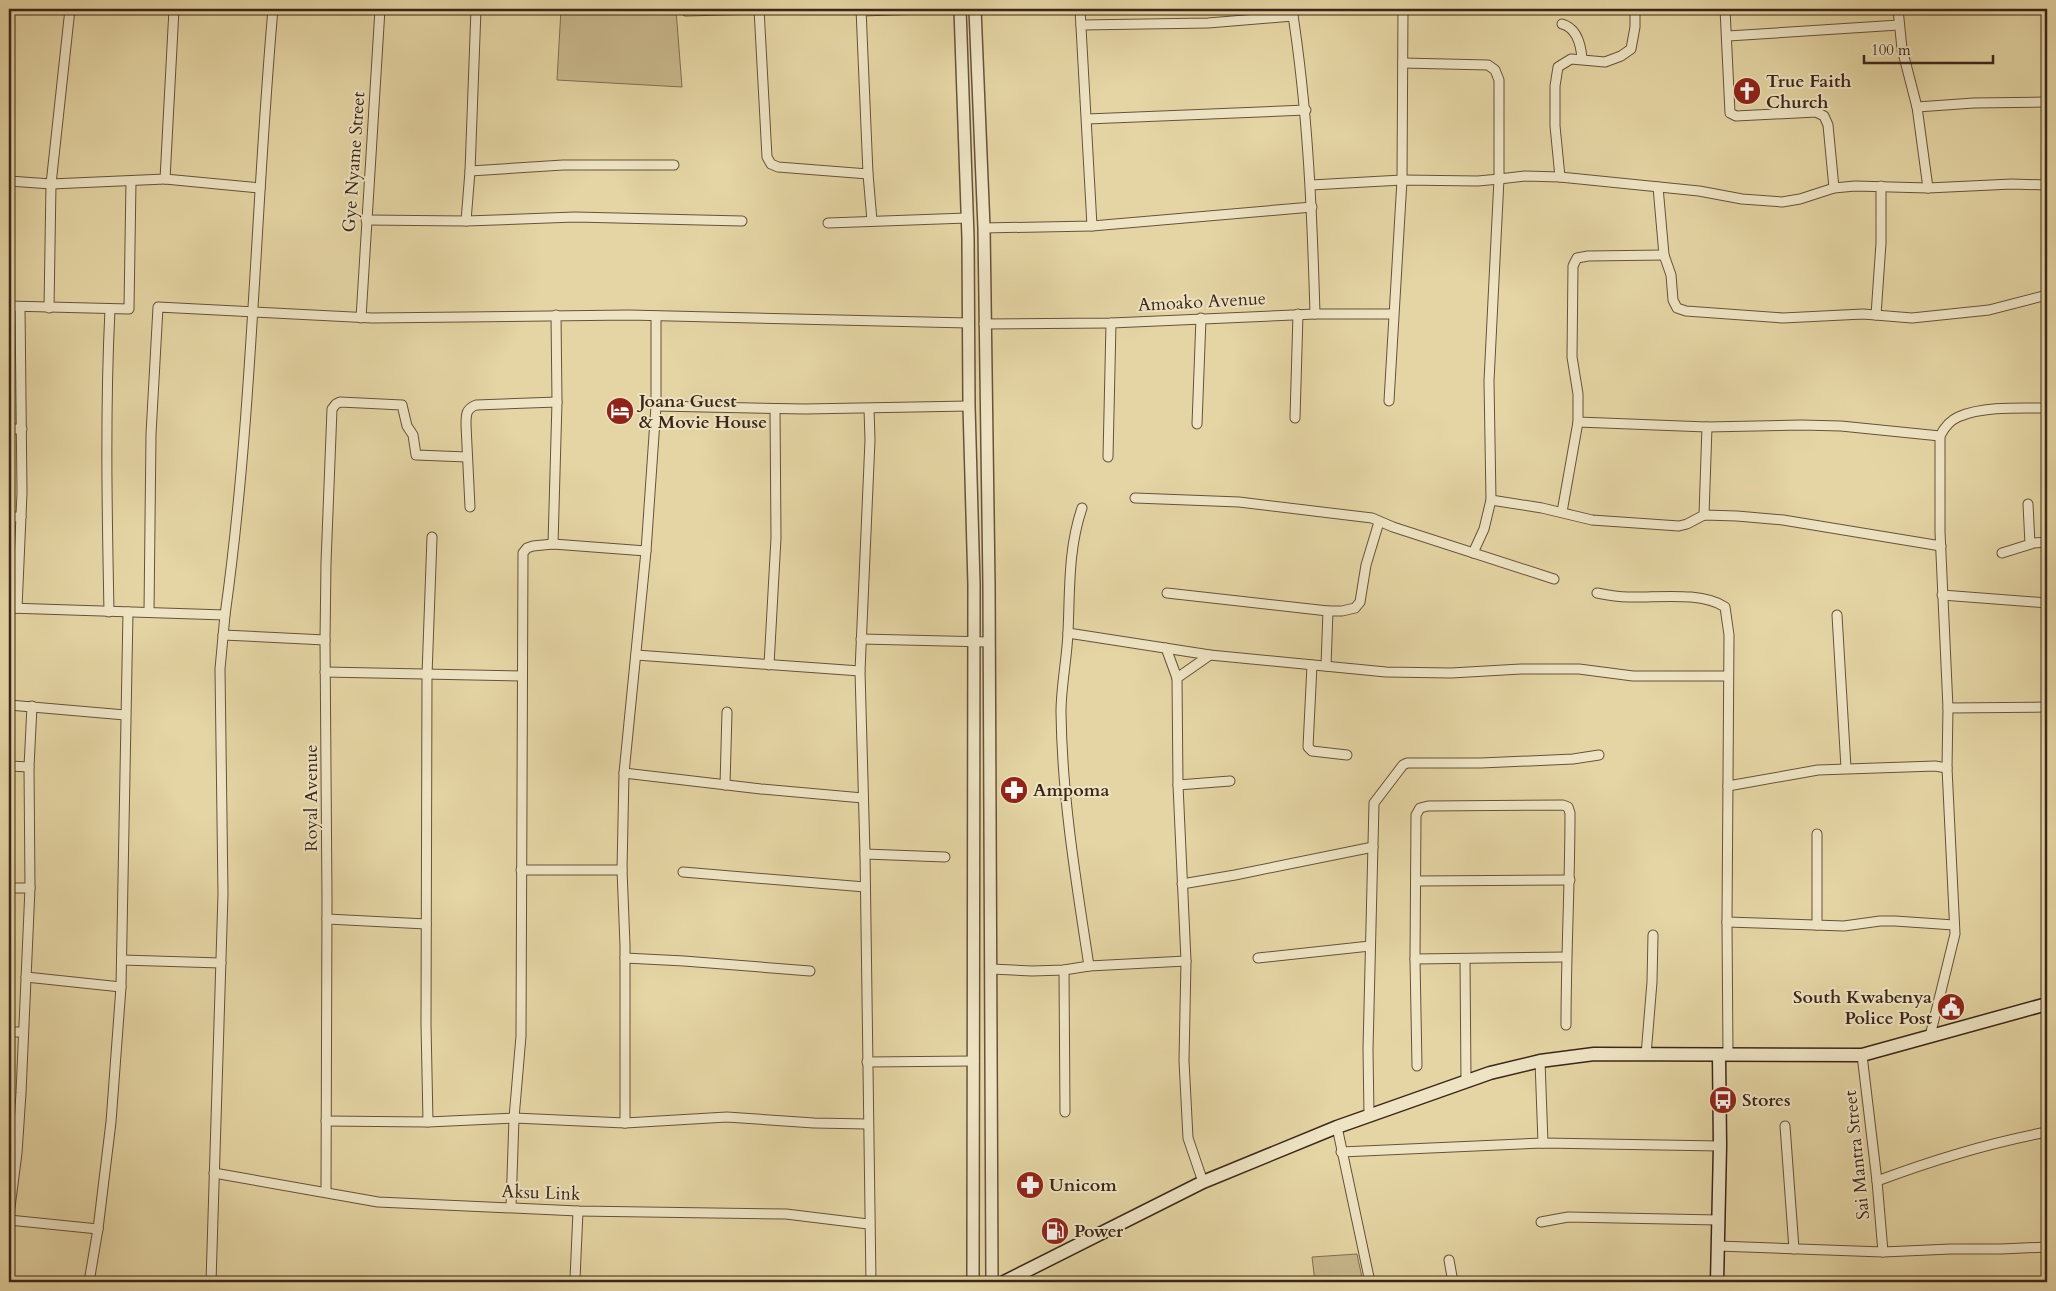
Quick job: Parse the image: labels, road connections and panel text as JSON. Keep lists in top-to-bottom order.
{
  "streets": {
    "street": [
      "Gye Nyame Street",
      "Amoako Avenue",
      "Royal Avenue",
      "Sai Mantra Street",
      "Aksu Link"
    ]
  },
  "crossings": [
    ["Royal Avenue", "Aksu Link"]
  ],
  "places": {
    "church": ["True Faith Church"],
    "hotel": ["Joana Guest & Movie House"],
    "pharmacy": ["Ampoma", "Unicom"],
    "public building": ["South Kwabenya Police Post"],
    "bus stop": ["Stores"],
    "fuel station": ["Power"]
  },
  "scale_bar": "100 m"
}
